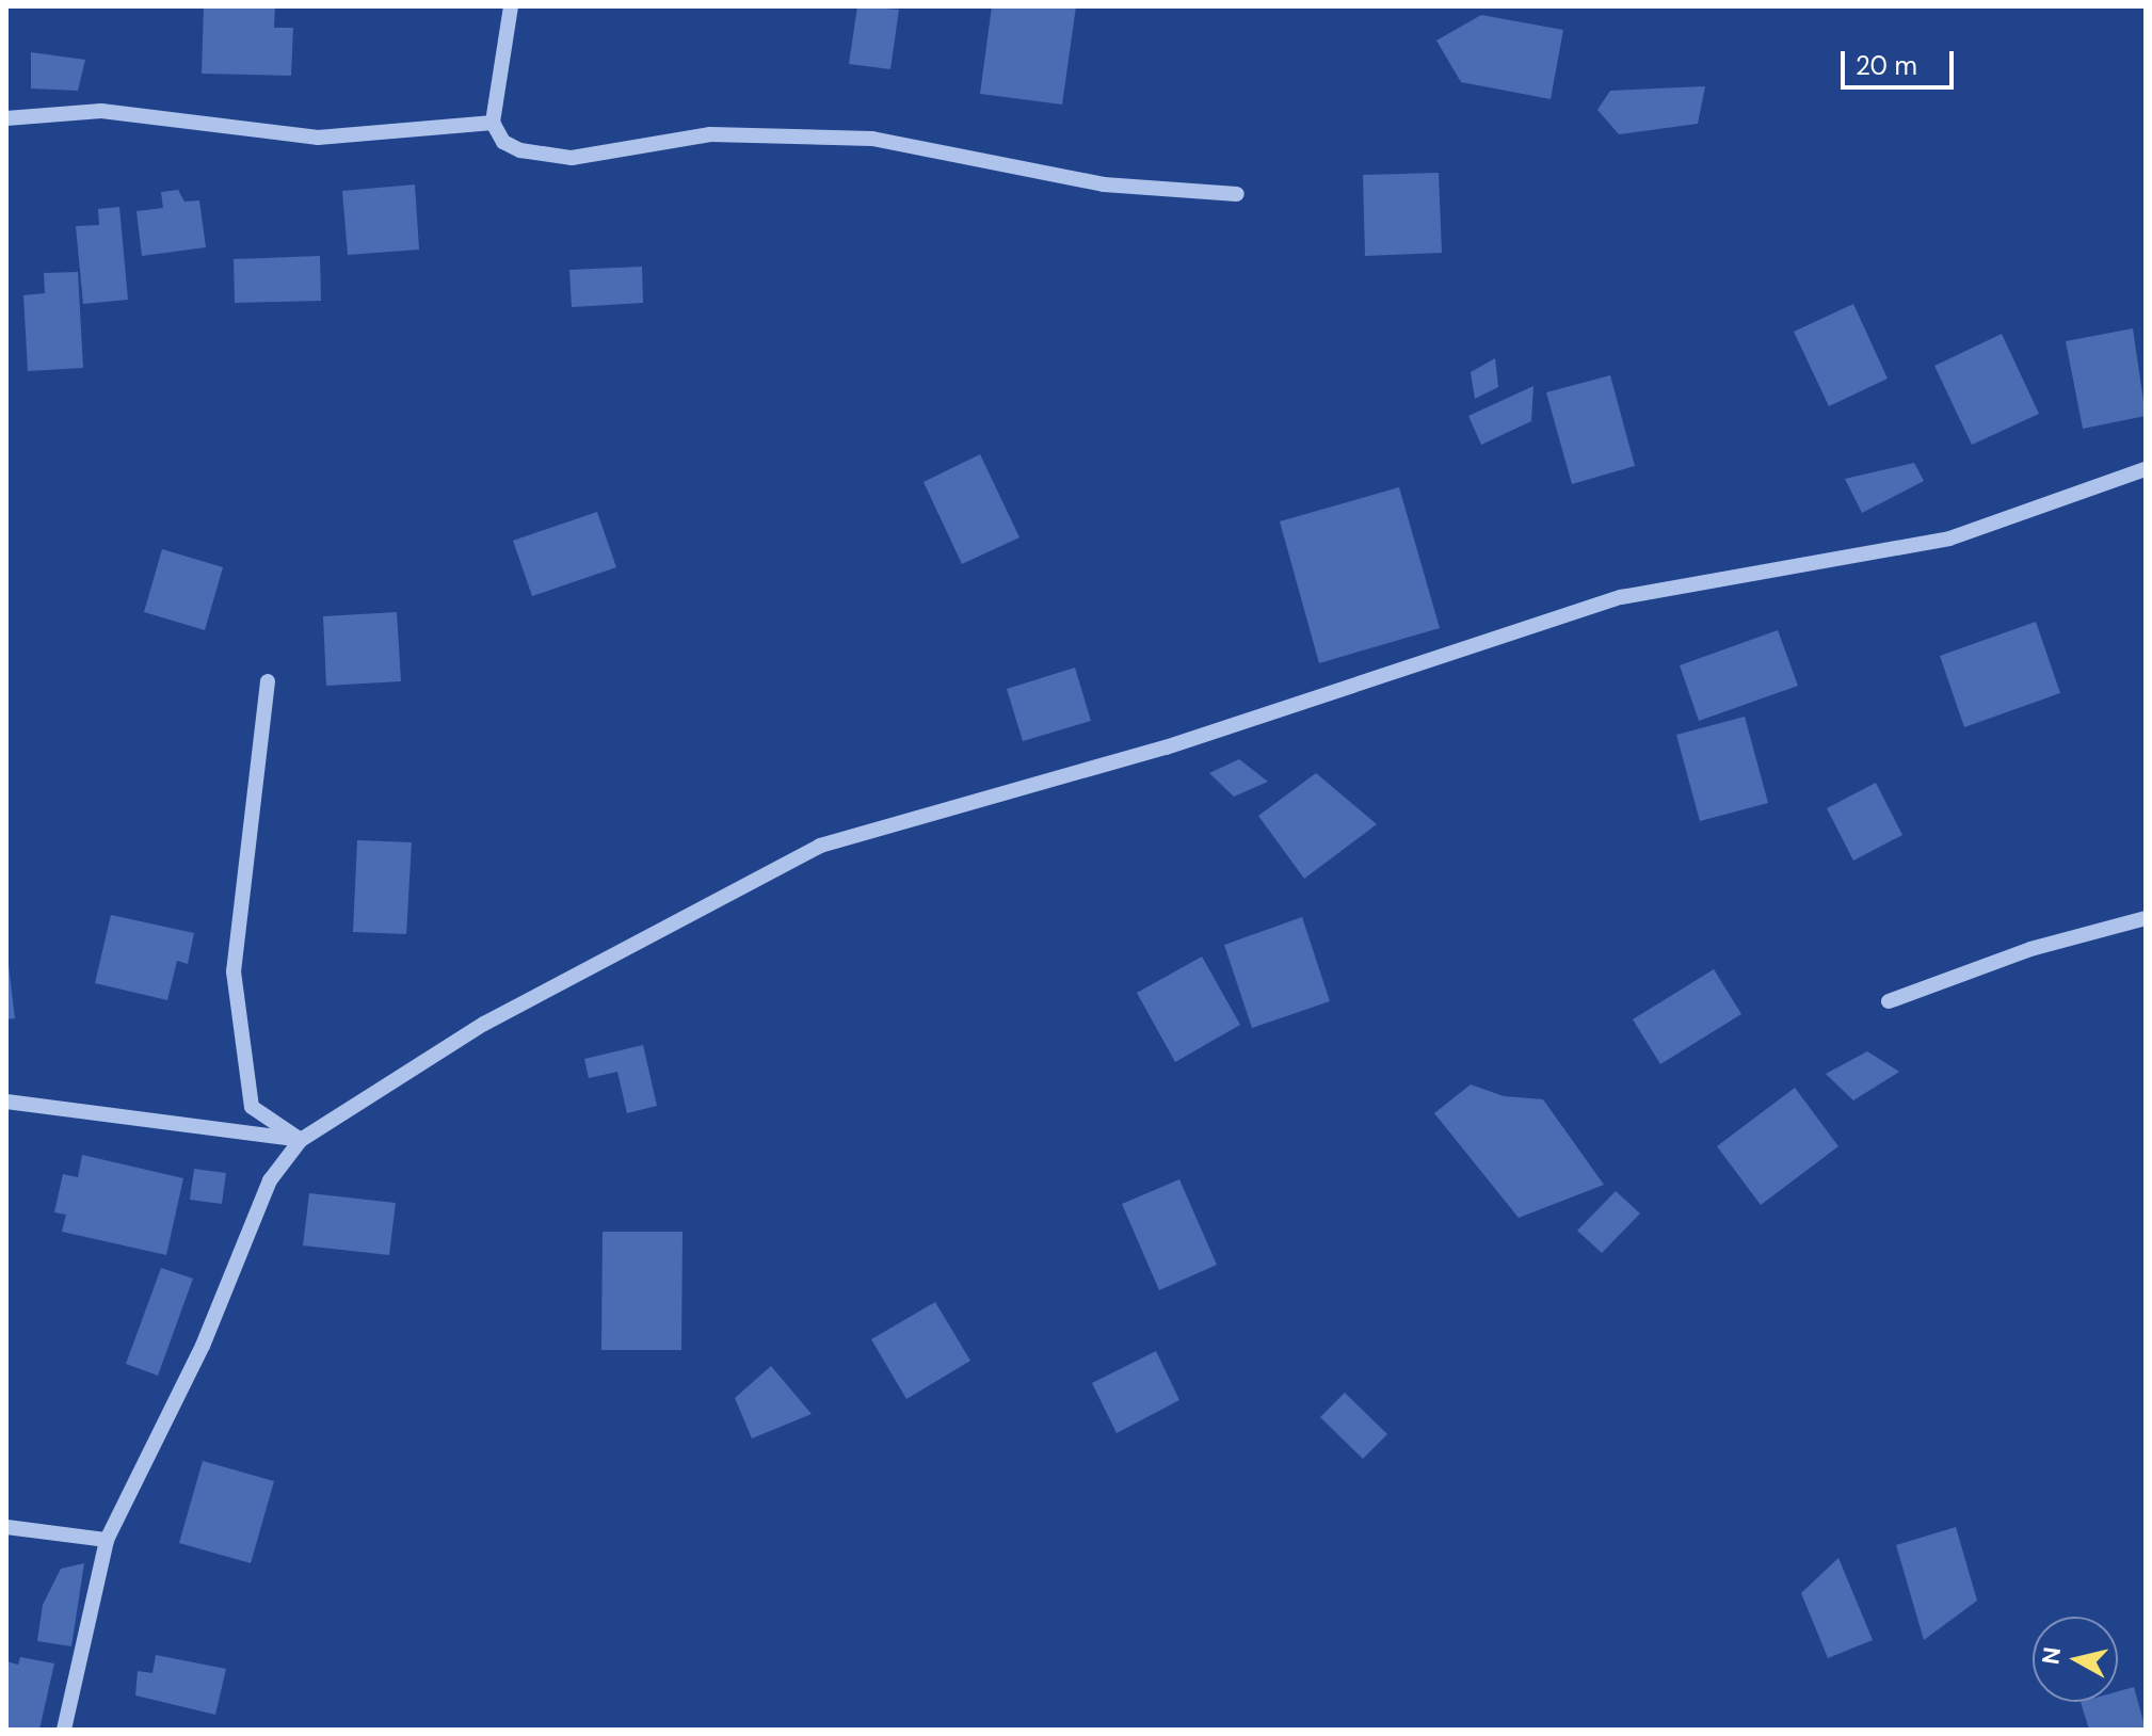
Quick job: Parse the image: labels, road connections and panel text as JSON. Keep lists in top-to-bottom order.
{
  "scale_bar": "20 m",
  "north": "left"
}
